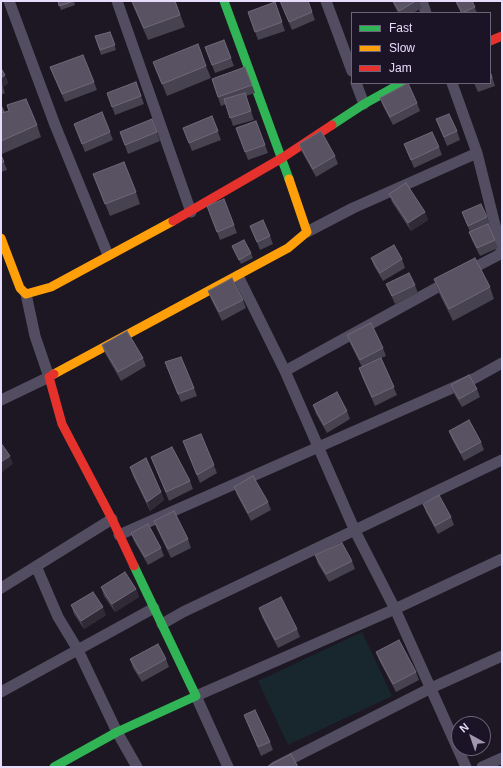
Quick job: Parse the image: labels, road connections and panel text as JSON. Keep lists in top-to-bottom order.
{
  "legend": ["Fast", "Slow", "Jam"],
  "north": "top left"
}
